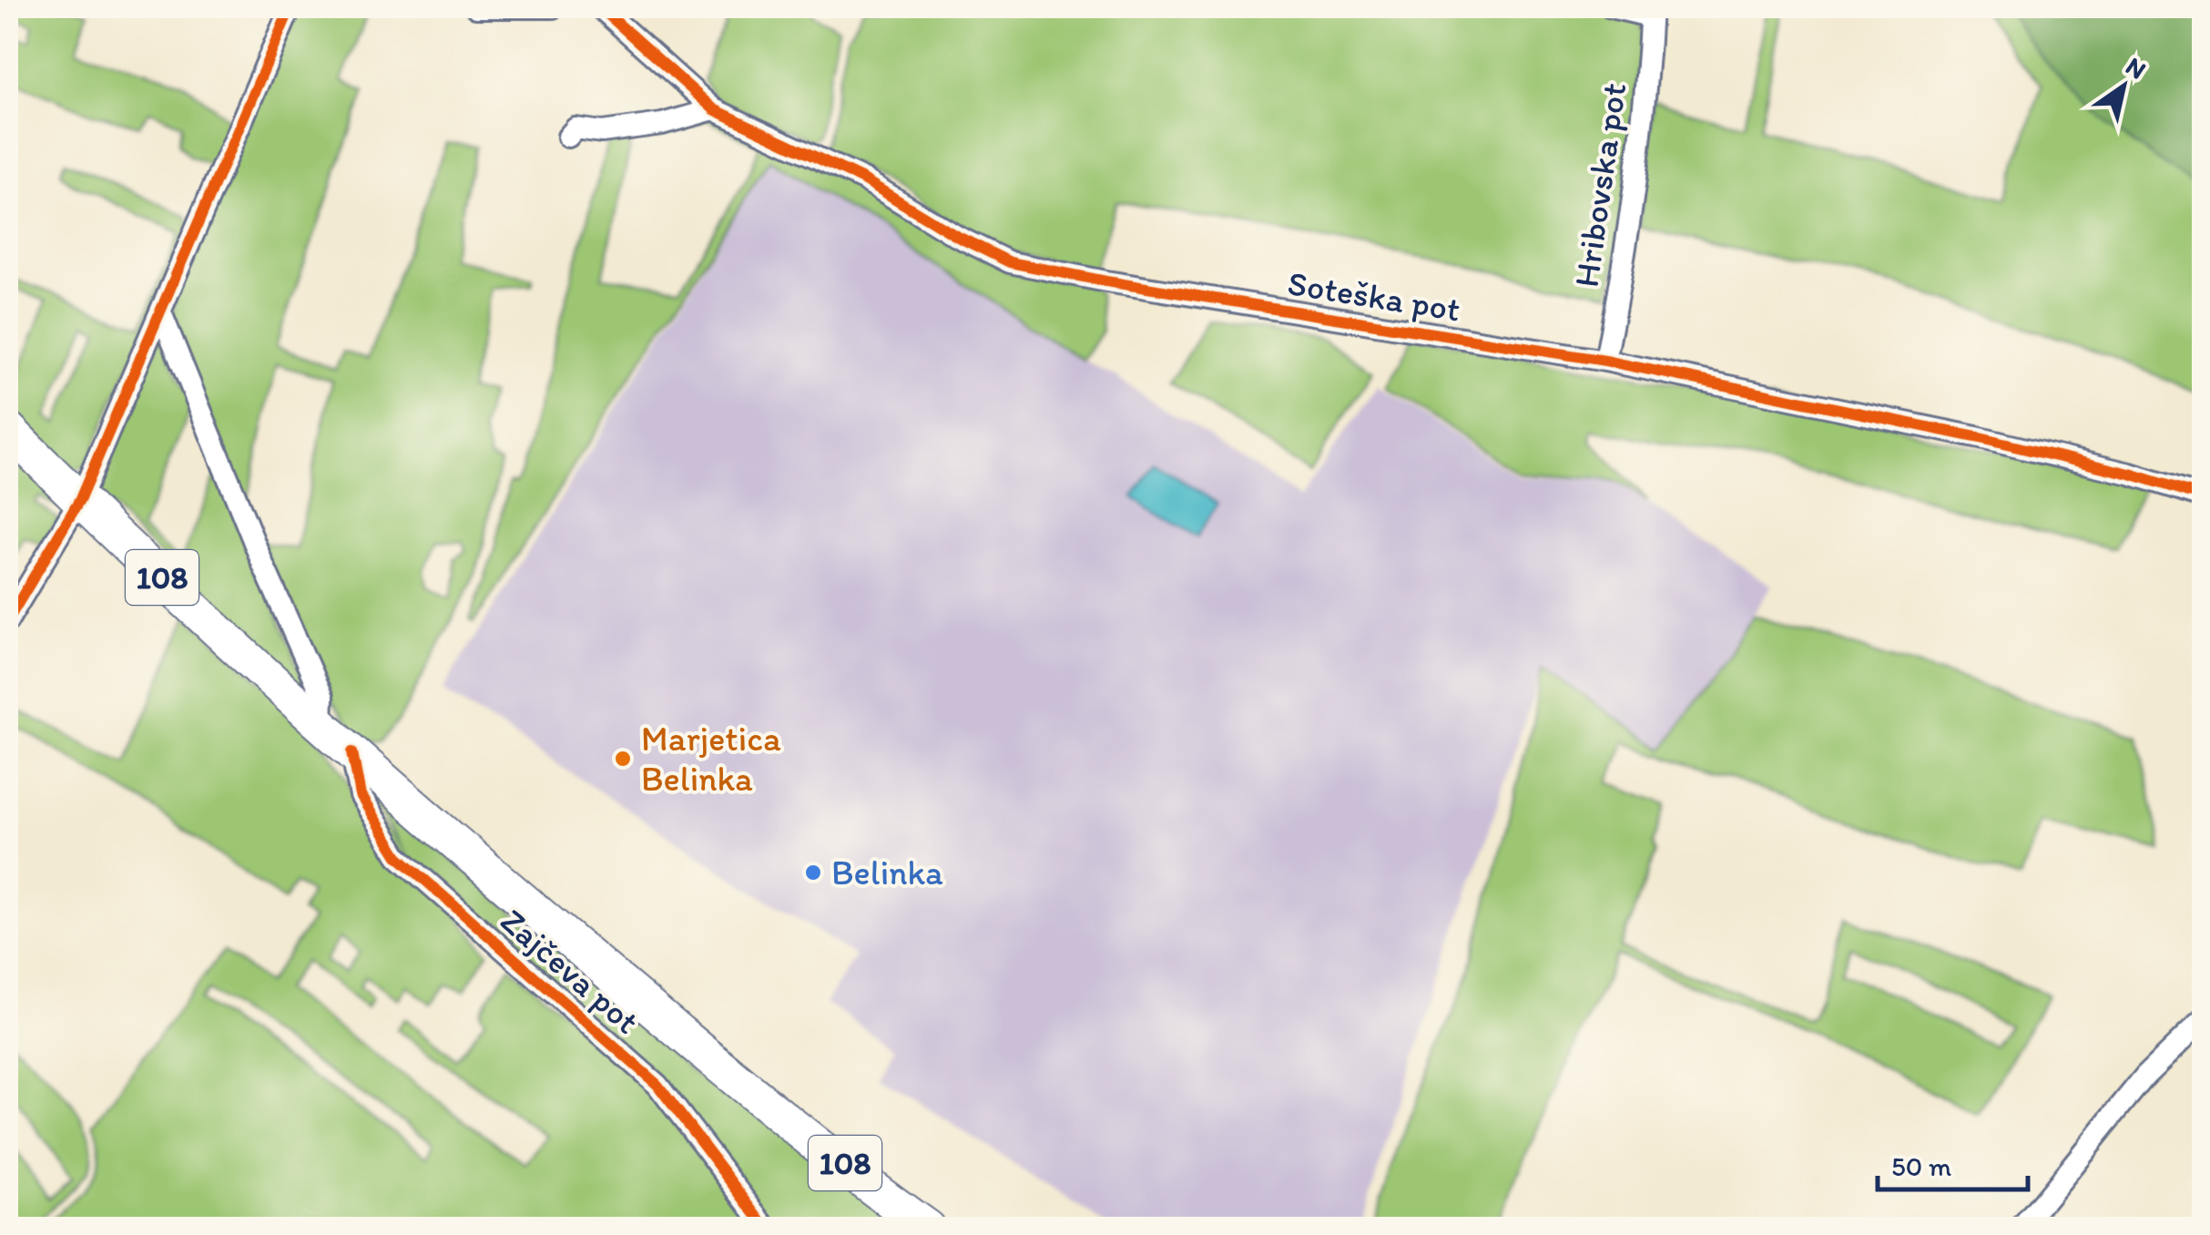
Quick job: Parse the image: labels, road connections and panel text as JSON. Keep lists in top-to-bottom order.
{
  "streets": {
    "main road": ["108"],
    "street": ["Hribovska pot", "Soteška pot", "Zajčeva pot"]
  },
  "crossings": [
    ["Hribovska pot", "Soteška pot"],
    ["108", "Zajčeva pot"]
  ],
  "places": ["Marjetica Belinka", "Belinka"],
  "scale_bar": "50 m",
  "north": "top right"
}
